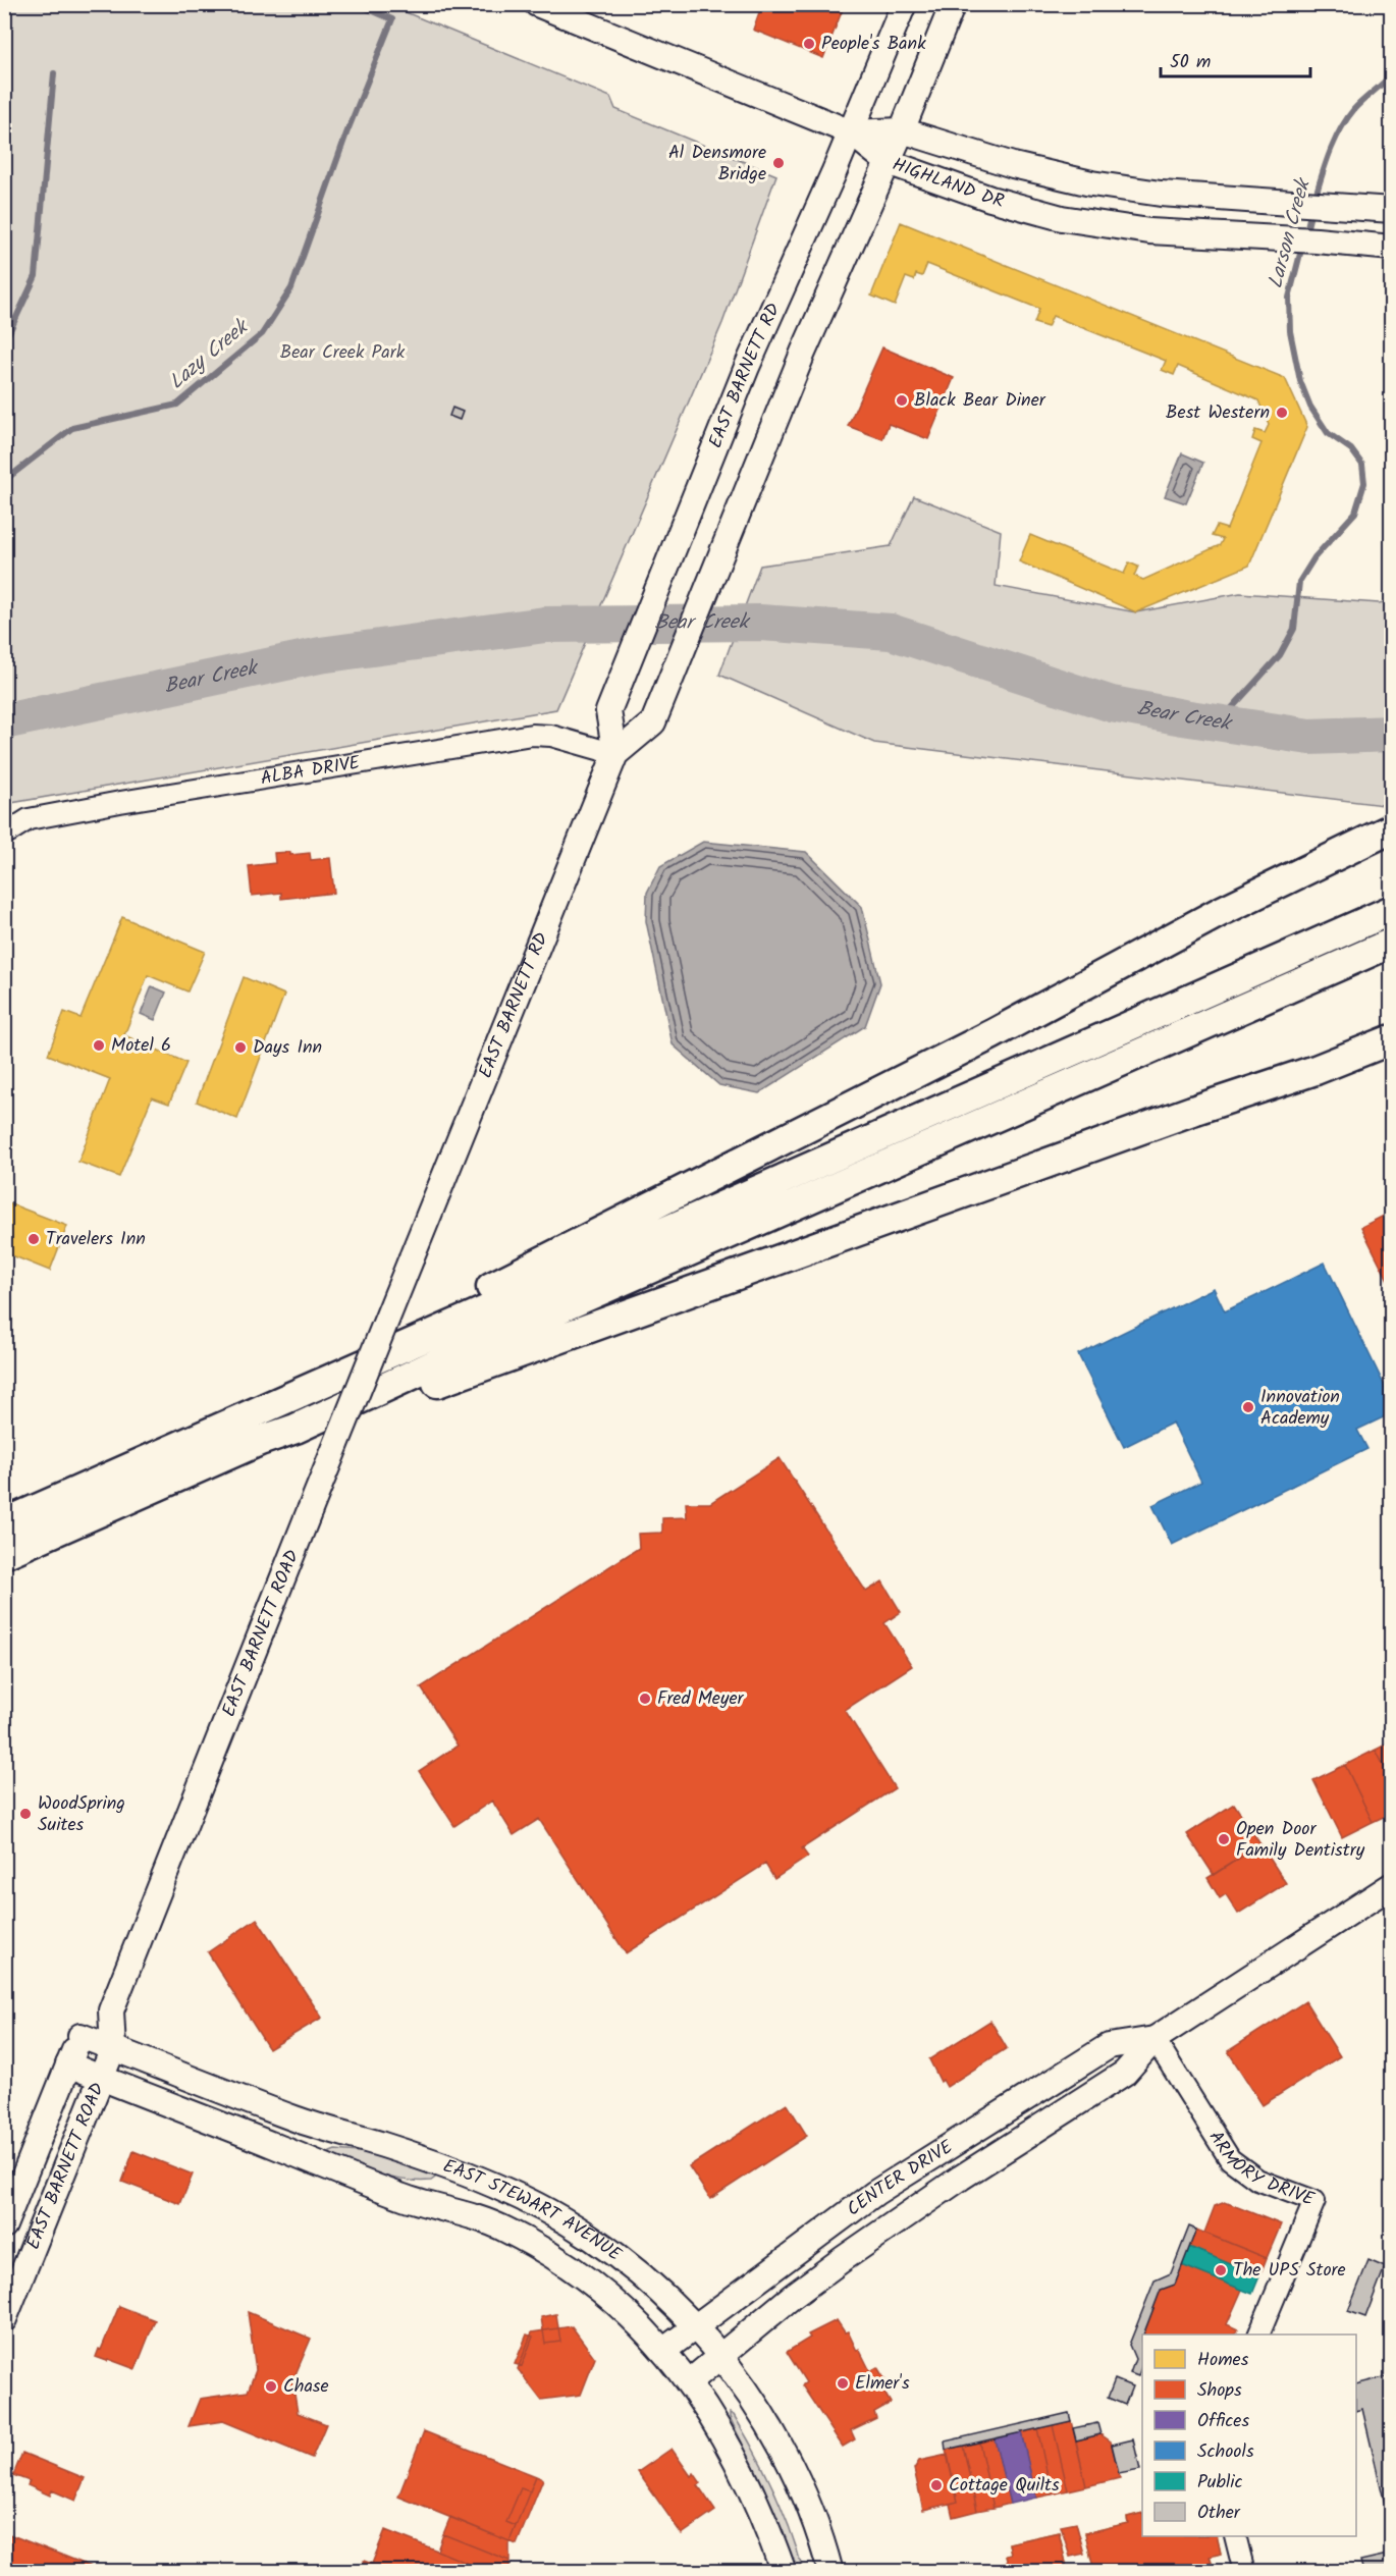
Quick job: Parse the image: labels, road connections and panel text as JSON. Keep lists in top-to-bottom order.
{
  "streets": {
    "main road": [
      "HIGHLAND DR",
      "EAST BARNETT RD",
      "EAST BARNETT ROAD",
      "CENTER DRIVE",
      "EAST STEWART AVENUE"
    ],
    "street": ["ALBA DRIVE", "ARMORY DRIVE"]
  },
  "crossings": [
    ["HIGHLAND DR", "EAST BARNETT RD"],
    ["EAST BARNETT RD", "ALBA DRIVE"],
    ["EAST BARNETT RD", "EAST BARNETT ROAD"],
    ["EAST BARNETT ROAD", "EAST STEWART AVENUE"],
    ["ARMORY DRIVE", "CENTER DRIVE"],
    ["CENTER DRIVE", "EAST STEWART AVENUE"]
  ],
  "water": ["Larson Creek", "Lazy Creek", "Bear Creek"],
  "parks": ["Bear Creek Park"],
  "places": [
    "People's Bank",
    "Al Densmore Bridge",
    "Black Bear Diner",
    "Best Western",
    "Motel 6",
    "Days Inn",
    "Travelers Inn",
    "Innovation Academy",
    "Fred Meyer",
    "WoodSpring Suites",
    "Open Door Family Dentistry",
    "The UPS Store",
    "Elmer's",
    "Chase",
    "Cottage Quilts"
  ],
  "legend": [
    "Homes",
    "Shops",
    "Offices",
    "Schools",
    "Public",
    "Other"
  ],
  "scale_bar": "50 m"
}
